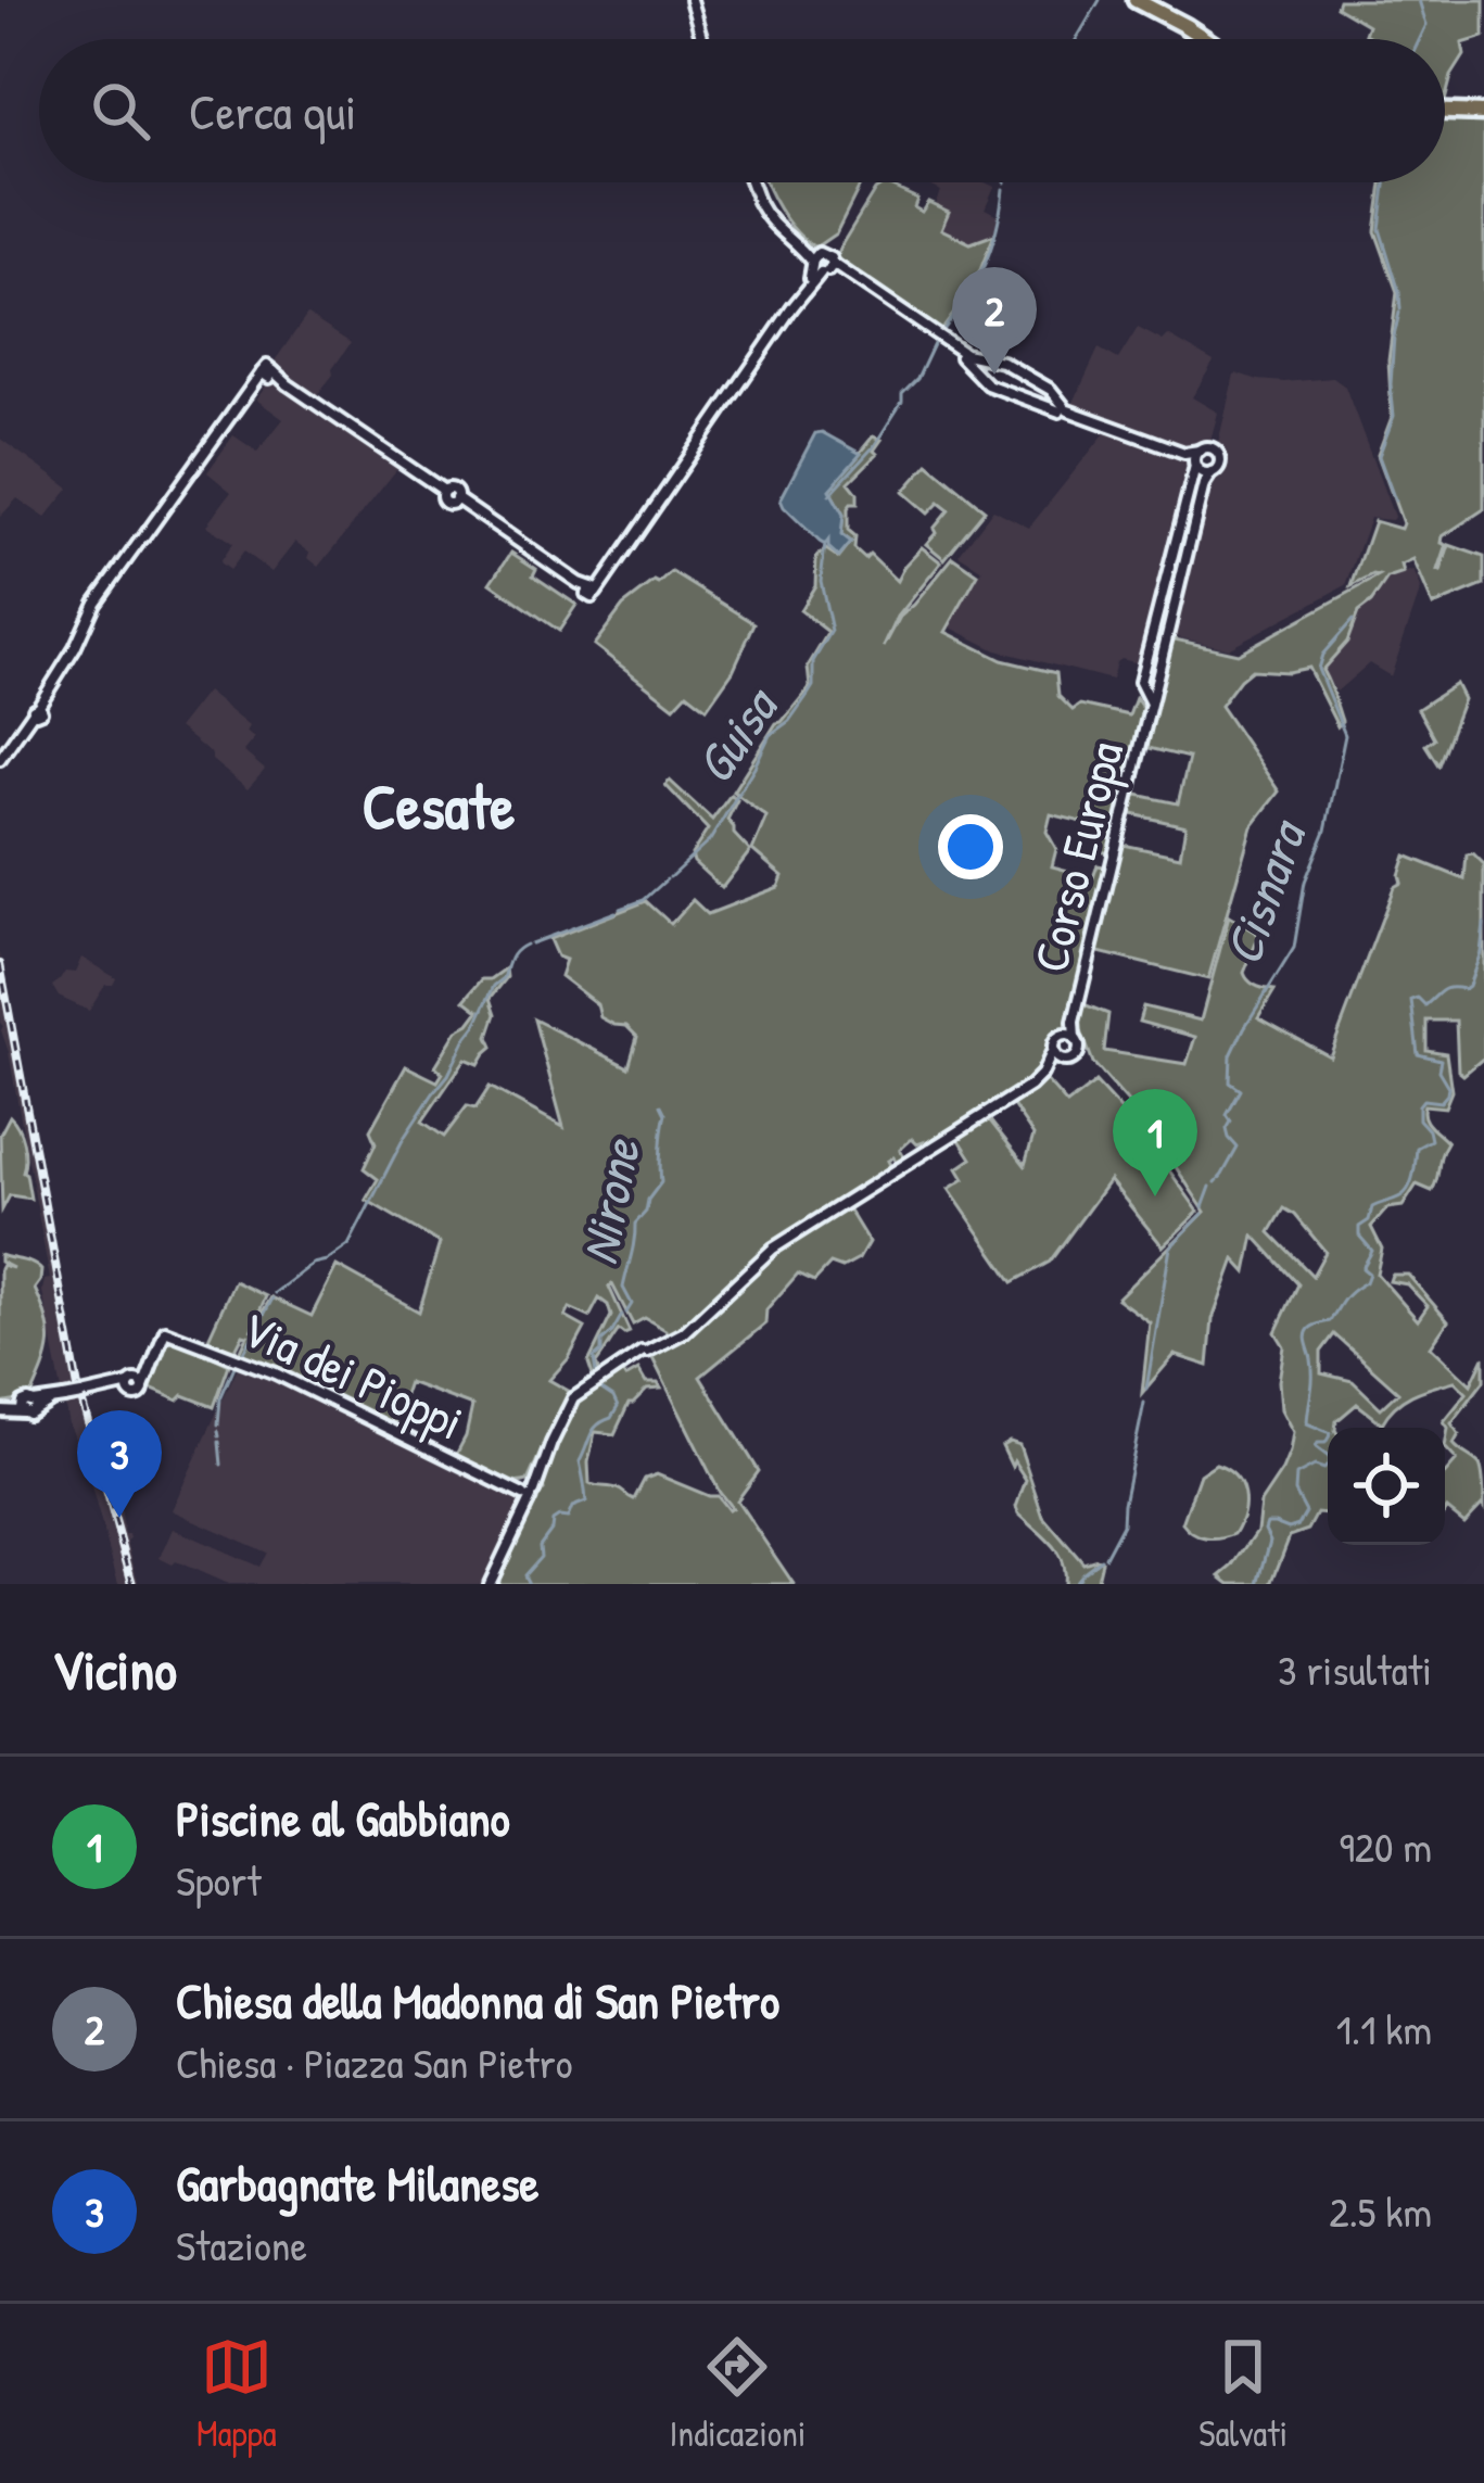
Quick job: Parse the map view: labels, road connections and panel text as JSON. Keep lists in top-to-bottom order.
{
  "streets": {
    "street": ["Corso Europa", "Via dei Pioppi"]
  },
  "districts": ["Cesate"],
  "water": ["Guisa", "Cisnara", "Nirone"],
  "page": {
    "search": "Cerca qui",
    "pins": ["2", "1", "3"],
    "heading": ["Vicino", "3 risultati"],
    "list": [
      {
        "mark": "1",
        "name": "Piscine al Gabbiano",
        "note": "Sport",
        "value": "920 m"
      },
      {
        "mark": "2",
        "name": "Chiesa della Madonna di San Pietro",
        "note": "Chiesa · Piazza San Pietro",
        "value": "1.1 km"
      },
      {
        "mark": "3",
        "name": "Garbagnate Milanese",
        "note": "Stazione",
        "value": "2.5 km"
      }
    ],
    "nav": ["Mappa", "Indicazioni", "Salvati"]
  }
}
